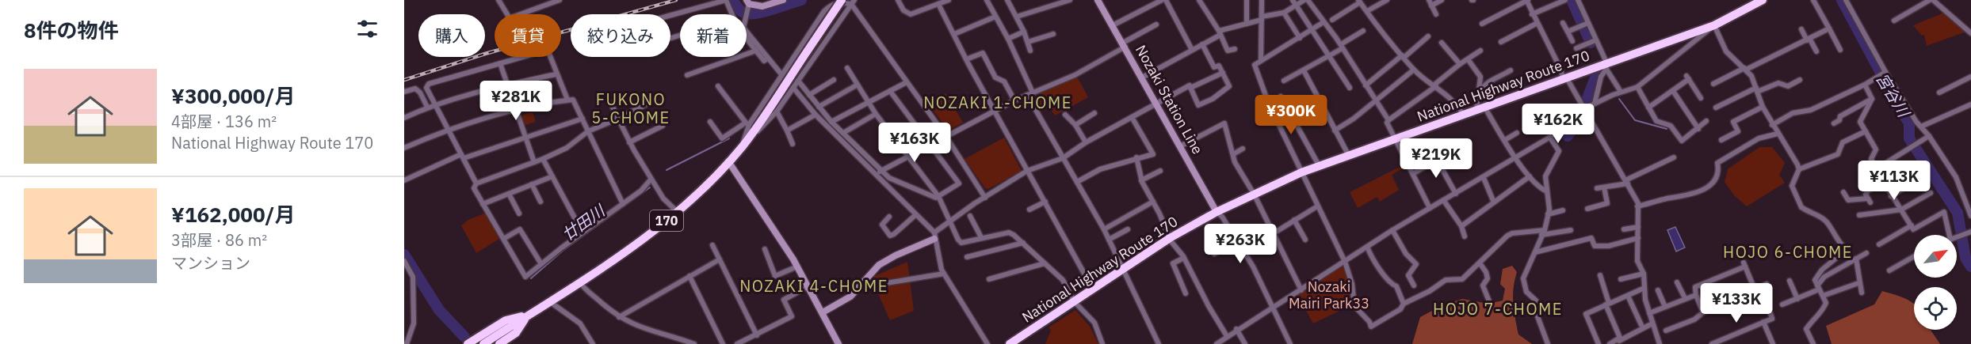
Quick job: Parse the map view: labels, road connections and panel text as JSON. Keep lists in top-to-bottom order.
{
  "streets": {
    "highway": ["National Highway Route 170", "170"],
    "street": ["Nozaki Station Line"]
  },
  "crossings": [
    ["National Highway Route 170", "Nozaki Station Line"]
  ],
  "districts": [
    "FUKONO 5-CHOME",
    "NOZAKI 1-CHOME",
    "HOJO 6-CHOME",
    "NOZAKI 4-CHOME",
    "HOJO 7-CHOME"
  ],
  "water": ["宮谷川", "廿田川"],
  "parks": ["Nozaki Mairi Park33"],
  "north": "top right",
  "page": {
    "heading": "8件の物件",
    "chip": [
      "購入",
      "賃貸",
      "絞り込み",
      "新着"
    ],
    "list": [
      {
        "name": "¥300,000/月",
        "note": "4部屋 · 136 m² · National Highway Route 170"
      },
      {
        "name": "¥162,000/月",
        "note": "3部屋 · 86 m² · マンション"
      }
    ],
    "price": [
      "¥281K",
      "¥300K",
      "¥162K",
      "¥163K",
      "¥219K",
      "¥113K",
      "¥263K",
      "¥133K"
    ]
  }
}
